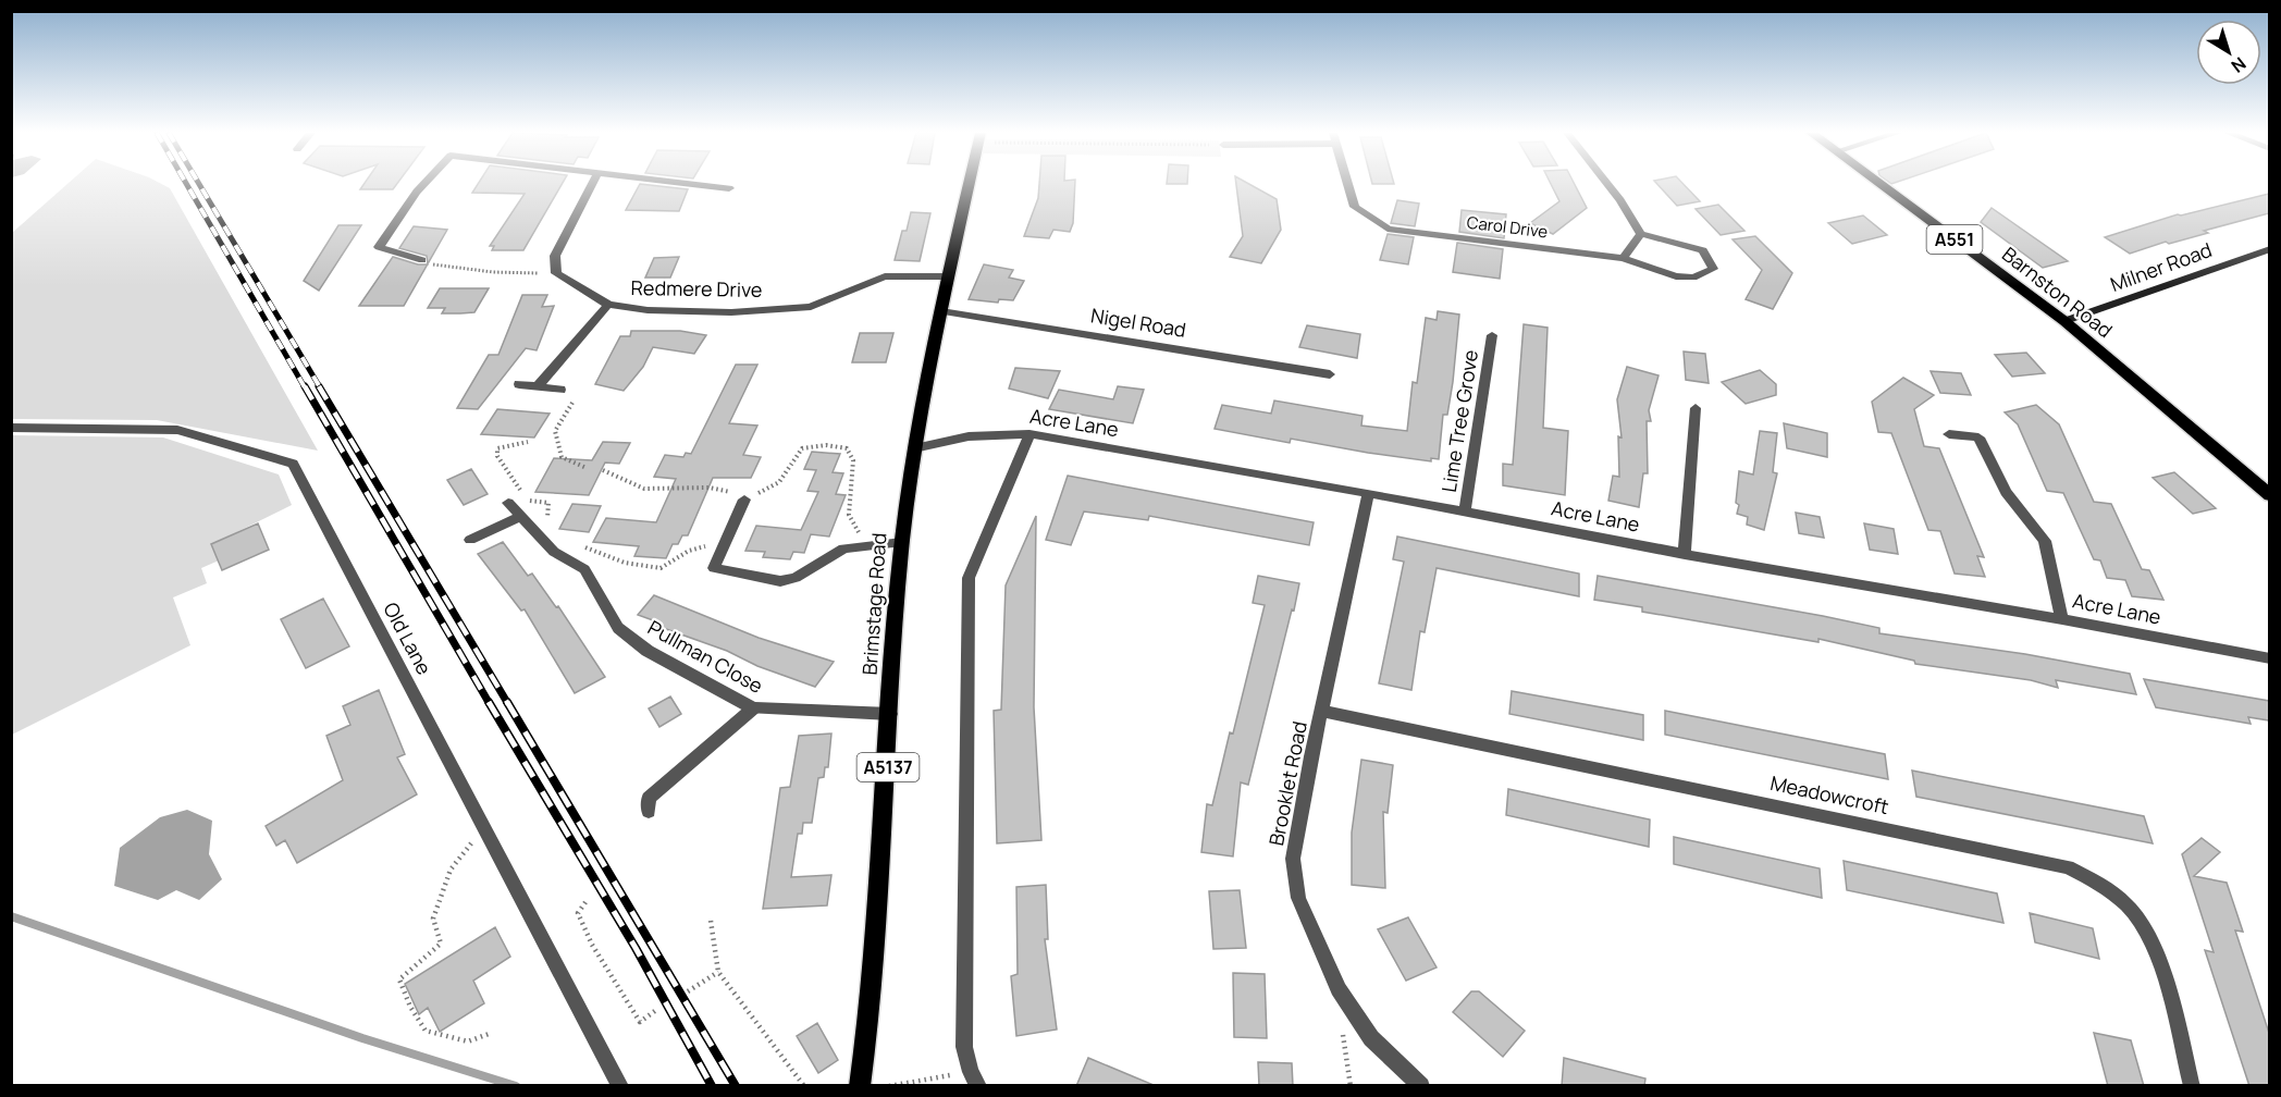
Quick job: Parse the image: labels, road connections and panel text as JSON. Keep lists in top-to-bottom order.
{
  "streets": {
    "main road": [
      "A551",
      "Barnston Road",
      "Brimstage Road",
      "A5137"
    ],
    "street": [
      "Carol Drive",
      "Milner Road",
      "Redmere Drive",
      "Nigel Road",
      "Lime Tree Grove",
      "Acre Lane",
      "Old Lane",
      "Pullman Close",
      "Brooklet Road",
      "Meadowcroft"
    ]
  },
  "crossings": [
    ["Milner Road", "Barnston Road"],
    ["Redmere Drive", "Brimstage Road"],
    ["Nigel Road", "Brimstage Road"],
    ["Lime Tree Grove", "Acre Lane"],
    ["Acre Lane", "Brimstage Road"],
    ["Acre Lane", "Brooklet Road"],
    ["Brimstage Road", "Pullman Close"],
    ["Brooklet Road", "Meadowcroft"]
  ],
  "north": "bottom right"
}
